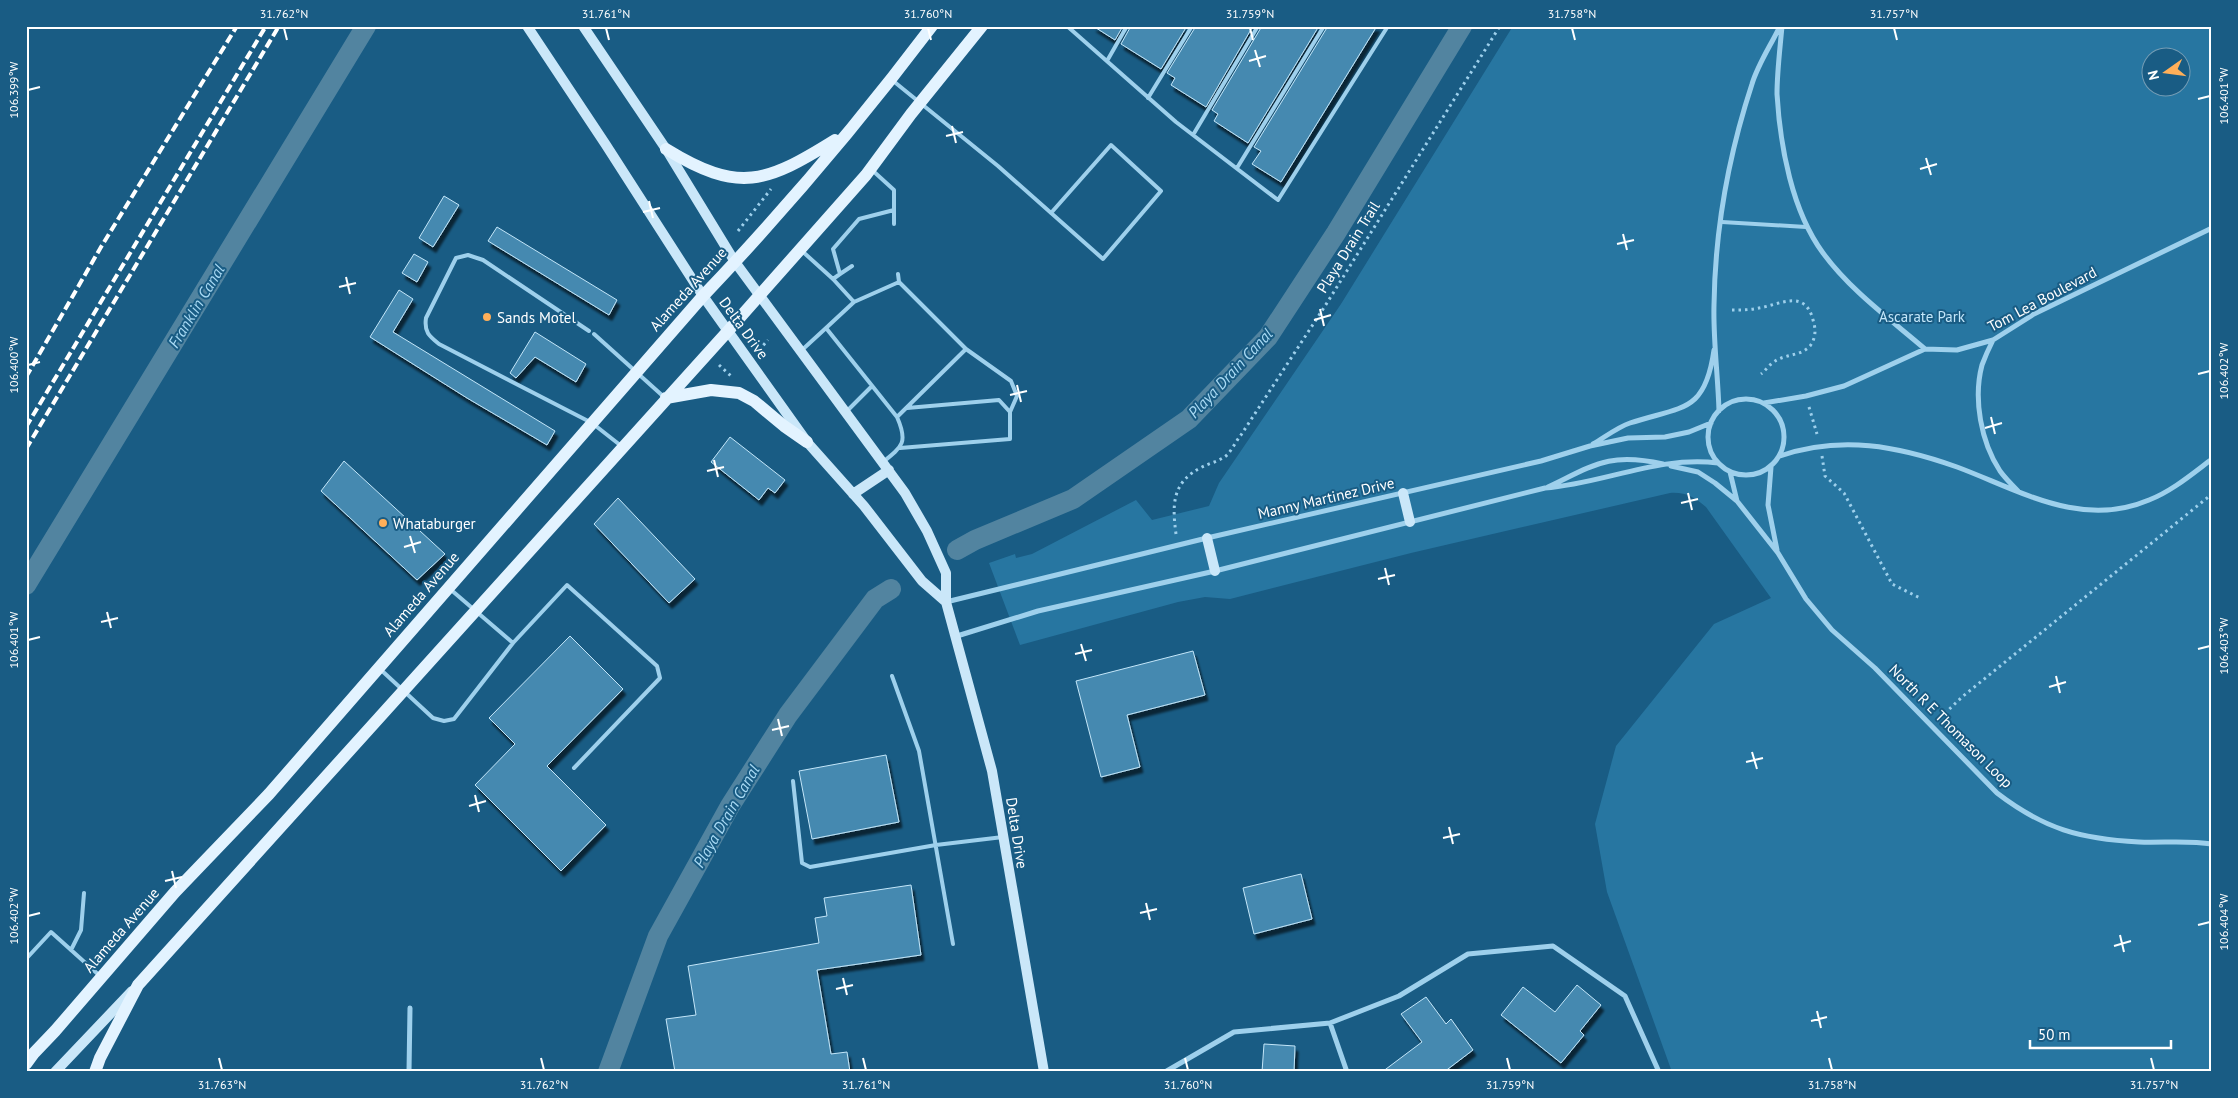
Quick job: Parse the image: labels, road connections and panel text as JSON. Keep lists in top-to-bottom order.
{
  "streets": {
    "main road": ["Alameda Avenue", "Delta Drive"],
    "street": ["Tom Lea Boulevard", "Manny Martinez Drive", "North R E Thomason Loop"],
    "path": ["Playa Drain Trail"]
  },
  "crossings": [
    ["Playa Drain Trail", "Manny Martinez Drive"],
    ["Alameda Avenue", "Delta Drive"],
    ["Tom Lea Boulevard", "Manny Martinez Drive"],
    ["Tom Lea Boulevard", "North R E Thomason Loop"],
    ["Delta Drive", "Manny Martinez Drive"],
    ["Manny Martinez Drive", "North R E Thomason Loop"]
  ],
  "water": ["Franklin Canal", "Playa Drain Canal"],
  "parks": ["Ascarate Park"],
  "places": ["Sands Motel", "Whataburger"],
  "scale_bar": "50 m",
  "north": "left",
  "coordinates": [
    "31.762°N",
    "31.761°N",
    "31.760°N",
    "31.759°N",
    "31.758°N",
    "31.757°N",
    "106.399°W",
    "106.401°W",
    "106.400°W",
    "106.402°W",
    "106.403°W",
    "106.404°W",
    "31.763°N"
  ]
}
